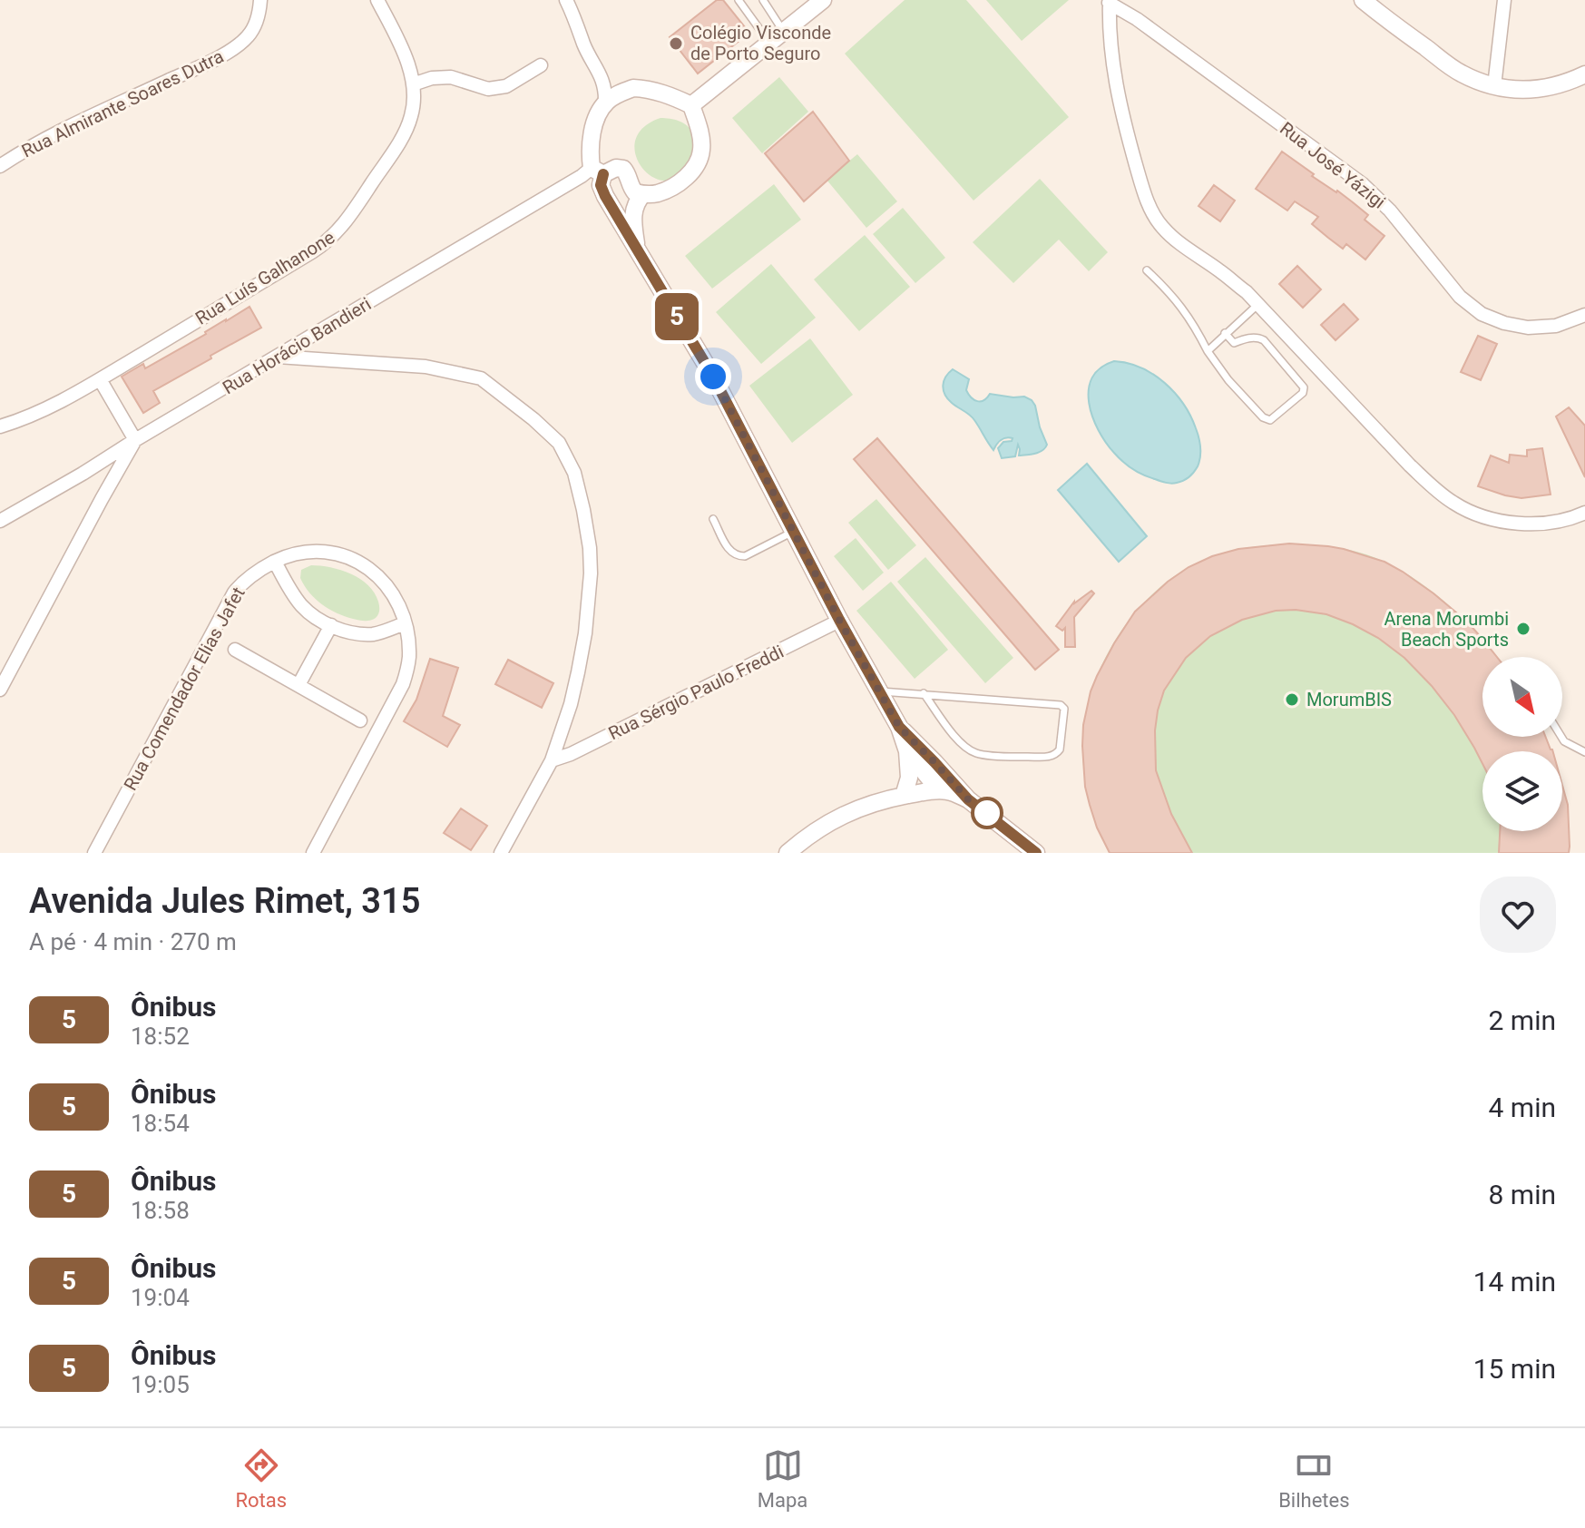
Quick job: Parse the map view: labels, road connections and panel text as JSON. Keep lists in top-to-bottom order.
{
  "streets": {
    "street": [
      "Rua Almirante Soares Dutra",
      "Rua José Yázigi",
      "Rua Luís Galhanone",
      "Rua Horácio Bandieri",
      "Rua Comendador Elias Jafet",
      "Rua Sérgio Paulo Freddi"
    ]
  },
  "places": ["Colégio Visconde de Porto Seguro", "Arena Morumbi Beach Sports", "MorumBIS"],
  "lines": ["bus line 5"],
  "north": "bottom right",
  "page": {
    "on_map": "5",
    "heading": ["Avenida Jules Rimet, 315", "A pé · 4 min · 270 m"],
    "list": [
      {
        "mark": "5",
        "name": "Ônibus",
        "note": "18:52",
        "value": "2 min"
      },
      {
        "mark": "5",
        "name": "Ônibus",
        "note": "18:54",
        "value": "4 min"
      },
      {
        "mark": "5",
        "name": "Ônibus",
        "note": "18:58",
        "value": "8 min"
      },
      {
        "mark": "5",
        "name": "Ônibus",
        "note": "19:04",
        "value": "14 min"
      },
      {
        "mark": "5",
        "name": "Ônibus",
        "note": "19:05",
        "value": "15 min"
      }
    ],
    "tabs": ["Rotas", "Mapa", "Bilhetes"]
  }
}
